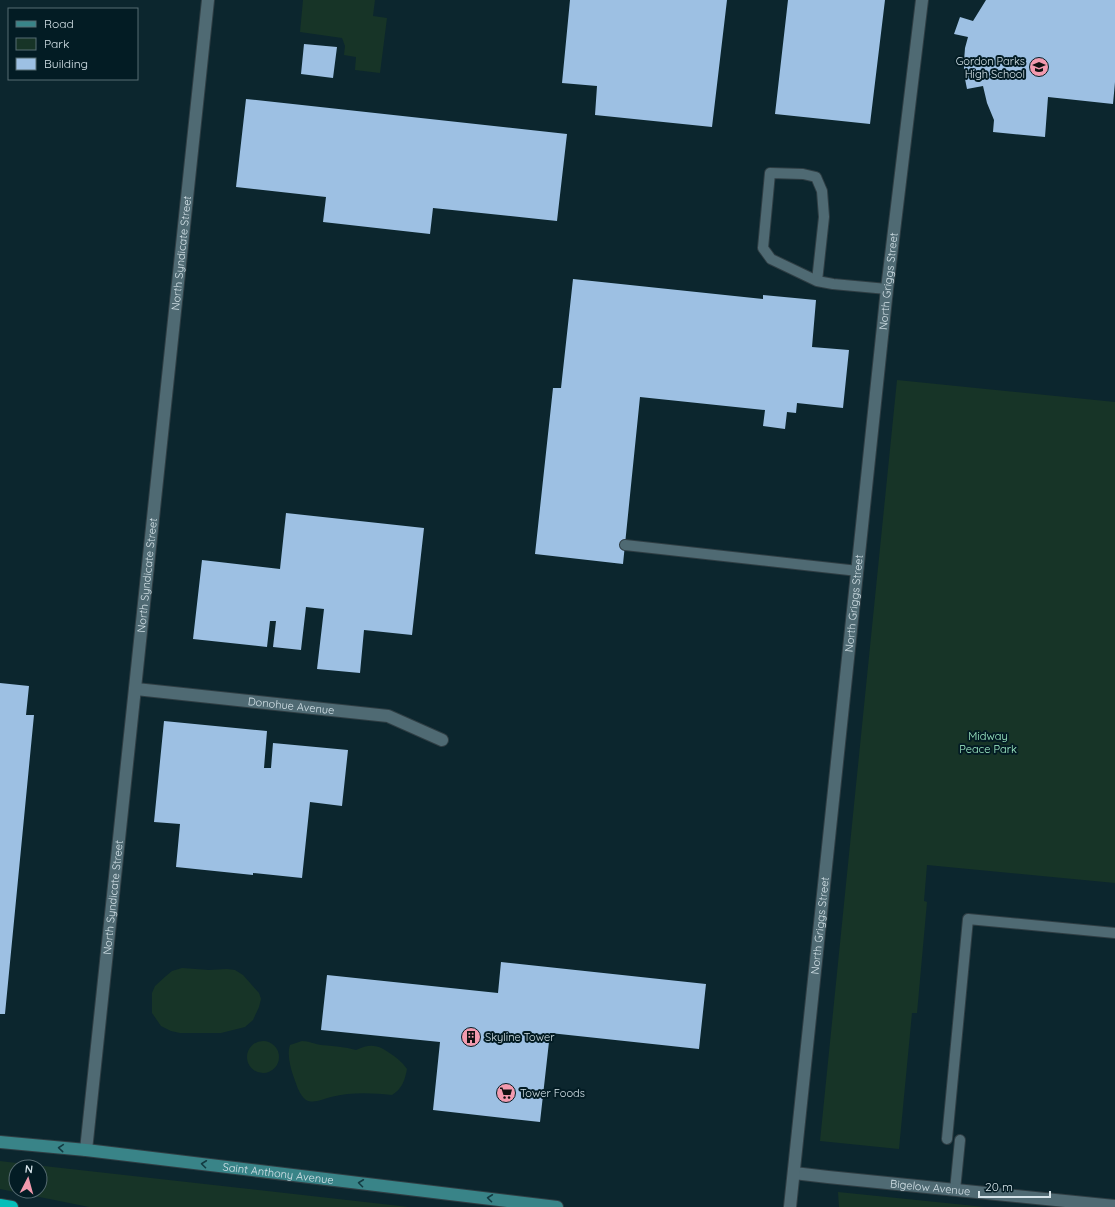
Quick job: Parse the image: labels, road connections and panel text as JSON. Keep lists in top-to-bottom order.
{
  "streets": {
    "street": [
      "North Syndicate Street",
      "North Griggs Street",
      "Donohue Avenue",
      "Saint Anthony Avenue",
      "Bigelow Avenue"
    ]
  },
  "crossings": [
    ["North Syndicate Street", "Donohue Avenue"],
    ["North Syndicate Street", "Saint Anthony Avenue"],
    ["North Griggs Street", "Bigelow Avenue"]
  ],
  "one_way": ["Saint Anthony Avenue"],
  "parks": ["Midway Peace Park"],
  "places": {
    "school or university": ["Gordon Parks High School"],
    "building": ["Skyline Tower"],
    "supermarket": ["Tower Foods"]
  },
  "legend": ["Road", "Park", "Building"],
  "scale_bar": "20 m",
  "north": "top"
}
